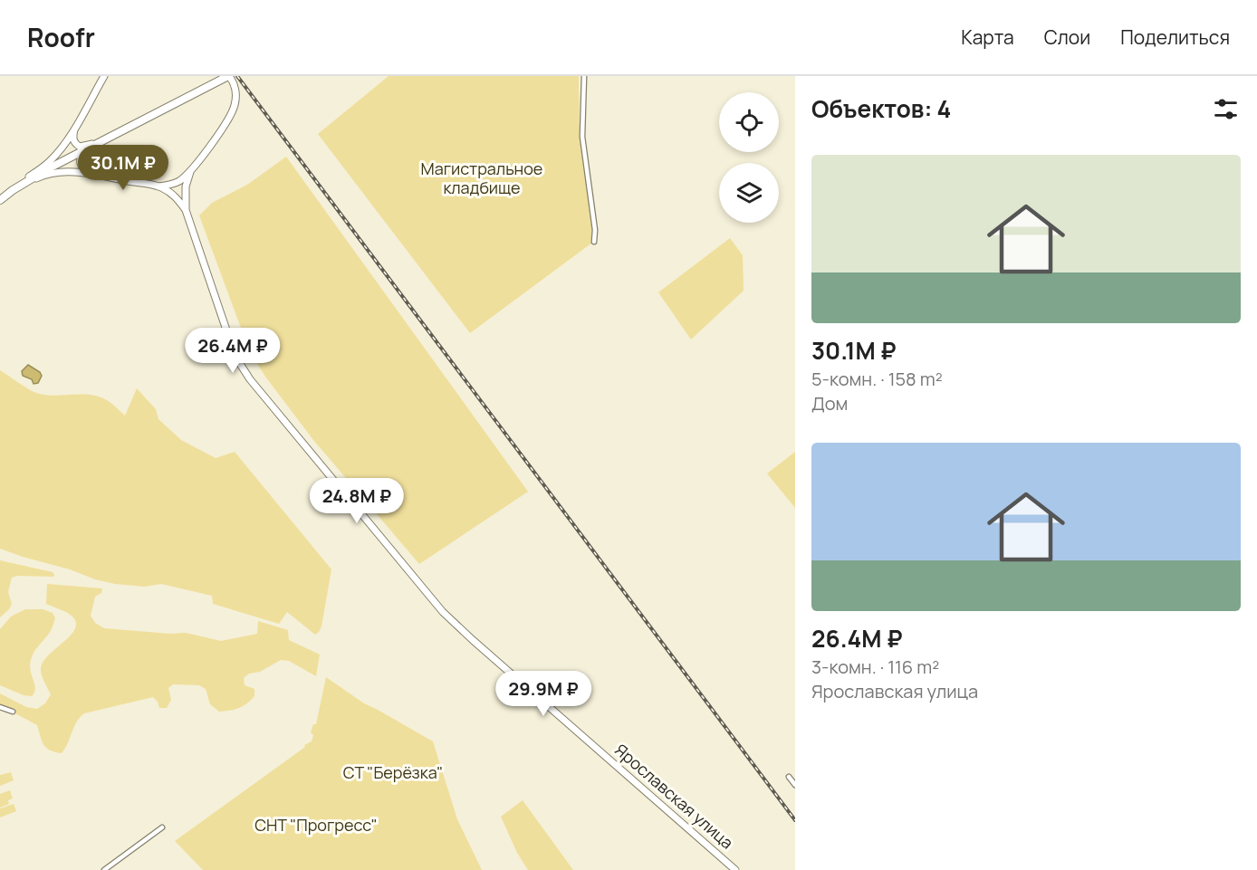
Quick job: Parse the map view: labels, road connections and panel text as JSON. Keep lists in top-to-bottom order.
{
  "streets": {
    "main road": ["Ярославская улица"]
  },
  "parks": ["Магистральное кладбище", "СТ \"Берёзка\"", "СНТ \"Прогресс\""],
  "page": {
    "header": "Roofr",
    "nav": ["Карта", "Слои", "Поделиться"],
    "heading": "Объектов: 4",
    "list": [
      {
        "name": "30.1M ₽",
        "note": "5-комн. · 158 m² · Дом"
      },
      {
        "name": "26.4M ₽",
        "note": "3-комн. · 116 m² · Ярославская улица"
      }
    ],
    "price": [
      "30.1M ₽",
      "26.4M ₽",
      "24.8M ₽",
      "29.9M ₽"
    ]
  }
}
